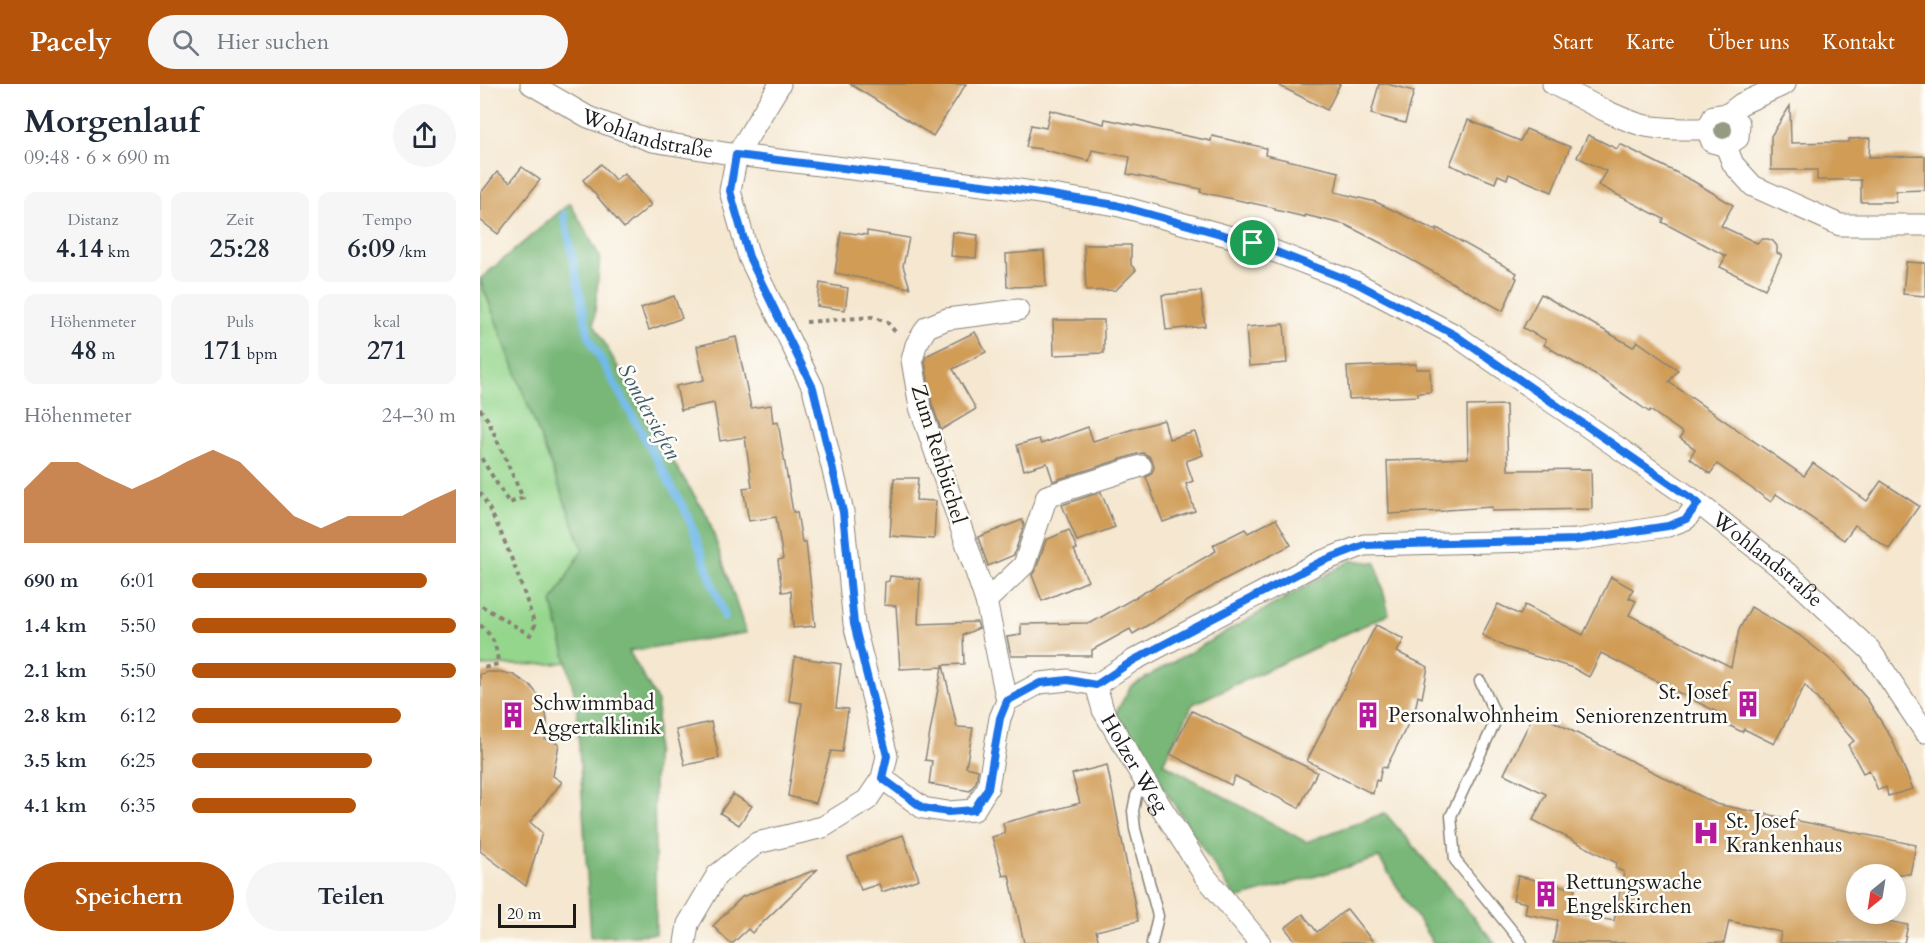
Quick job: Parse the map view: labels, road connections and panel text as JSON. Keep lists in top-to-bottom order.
{
  "streets": {
    "street": ["Wohlandstraße", "Zum Rehbüchel", "Holzer Weg"]
  },
  "water": ["Sondersiefen"],
  "places": {
    "building": [
      "St. Josef Seniorenzentrum",
      "Schwimmbad Aggertalklinik",
      "Personalwohnheim",
      "Rettungswache Engelskirchen"
    ],
    "hospital": ["St. Josef Krankenhaus"]
  },
  "scale_bar": "20 m",
  "north": "bottom left",
  "page": {
    "header": "Pacely",
    "search": "Hier suchen",
    "nav": [
      "Start",
      "Karte",
      "Über uns",
      "Kontakt"
    ],
    "heading": ["Morgenlauf", "09:48 · 6 × 690 m"],
    "stats": [
      ["Distanz", "4.14 km"],
      ["Zeit", "25:28"],
      ["Tempo", "6:09 /km"],
      ["Höhenmeter", "48 m"],
      ["Puls", "171 bpm"],
      ["kcal", "271"]
    ],
    "chart": ["Höhenmeter", "24–30 m"],
    "list": [
      {
        "name": "690 m",
        "note": "6:01"
      },
      {
        "name": "1.4 km",
        "note": "5:50"
      },
      {
        "name": "2.1 km",
        "note": "5:50"
      },
      {
        "name": "2.8 km",
        "note": "6:12"
      },
      {
        "name": "3.5 km",
        "note": "6:25"
      },
      {
        "name": "4.1 km",
        "note": "6:35"
      }
    ],
    "buttons": ["Speichern", "Teilen"],
    "scale": "20 m"
  }
}
